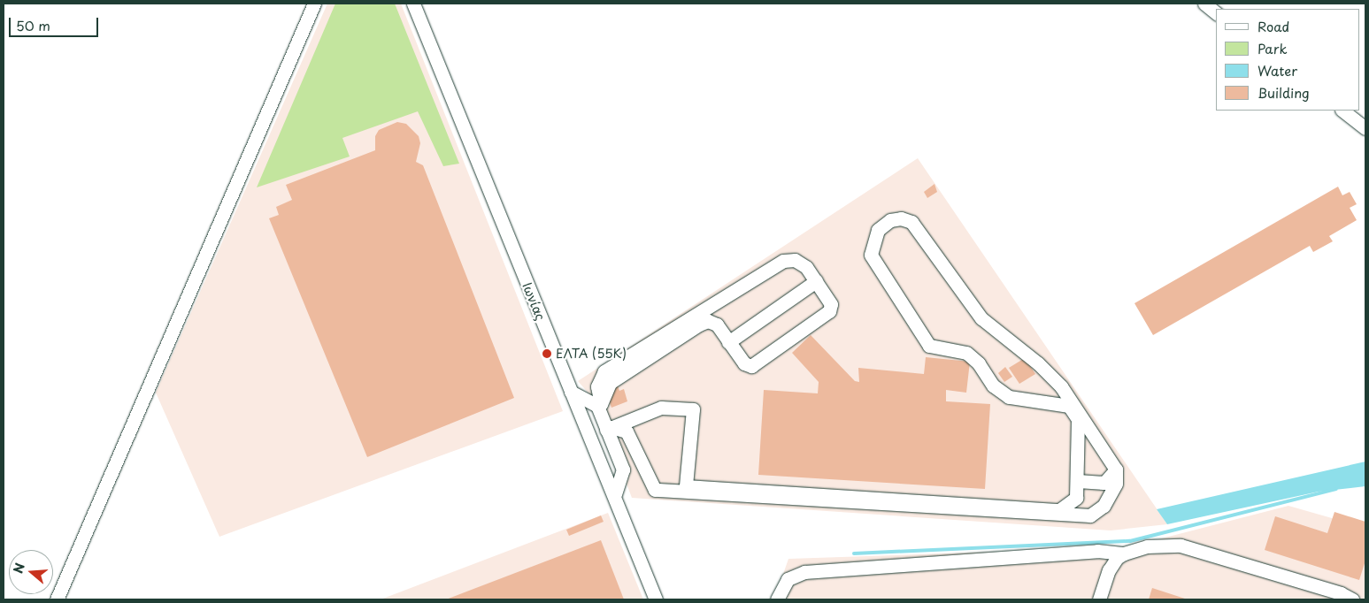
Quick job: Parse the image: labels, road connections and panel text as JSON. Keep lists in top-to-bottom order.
{
  "streets": {
    "street": ["Ιωνίας"]
  },
  "places": ["ΕΛΤΑ (55Κ)"],
  "legend": [
    "Road",
    "Park",
    "Water",
    "Building"
  ],
  "scale_bar": "50 m",
  "north": "left"
}
